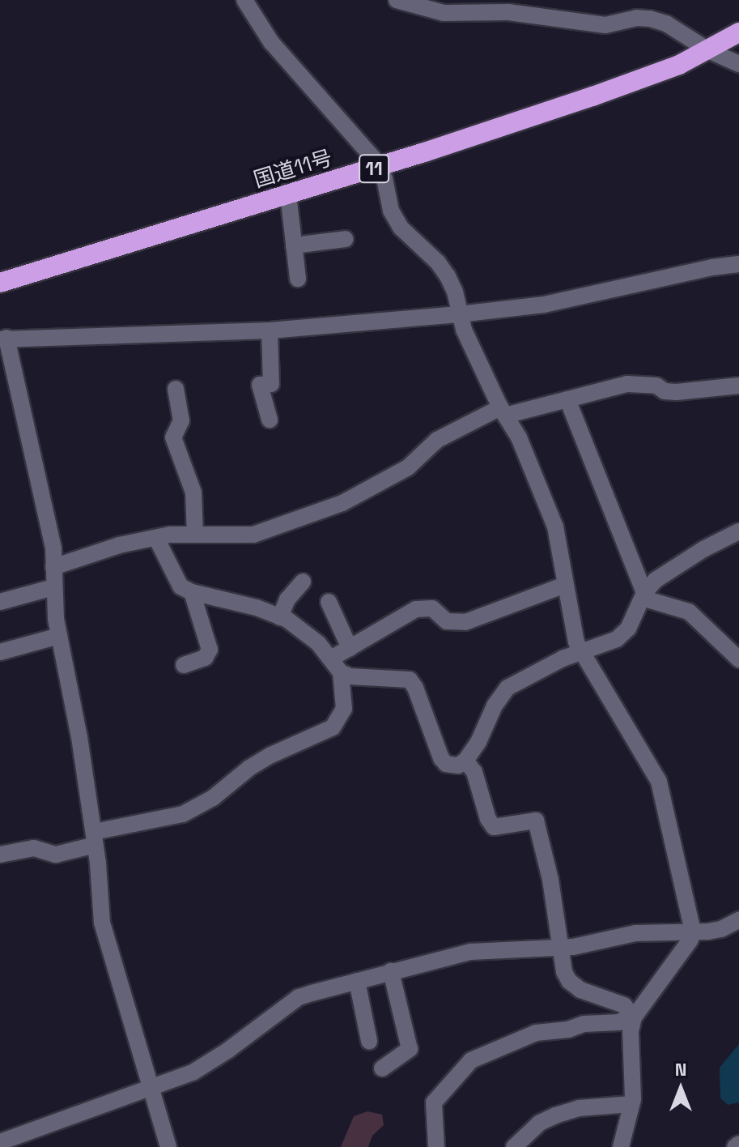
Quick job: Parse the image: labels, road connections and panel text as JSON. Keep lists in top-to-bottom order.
{
  "streets": {
    "highway": ["11", "国道11号"]
  },
  "north": "top"
}
